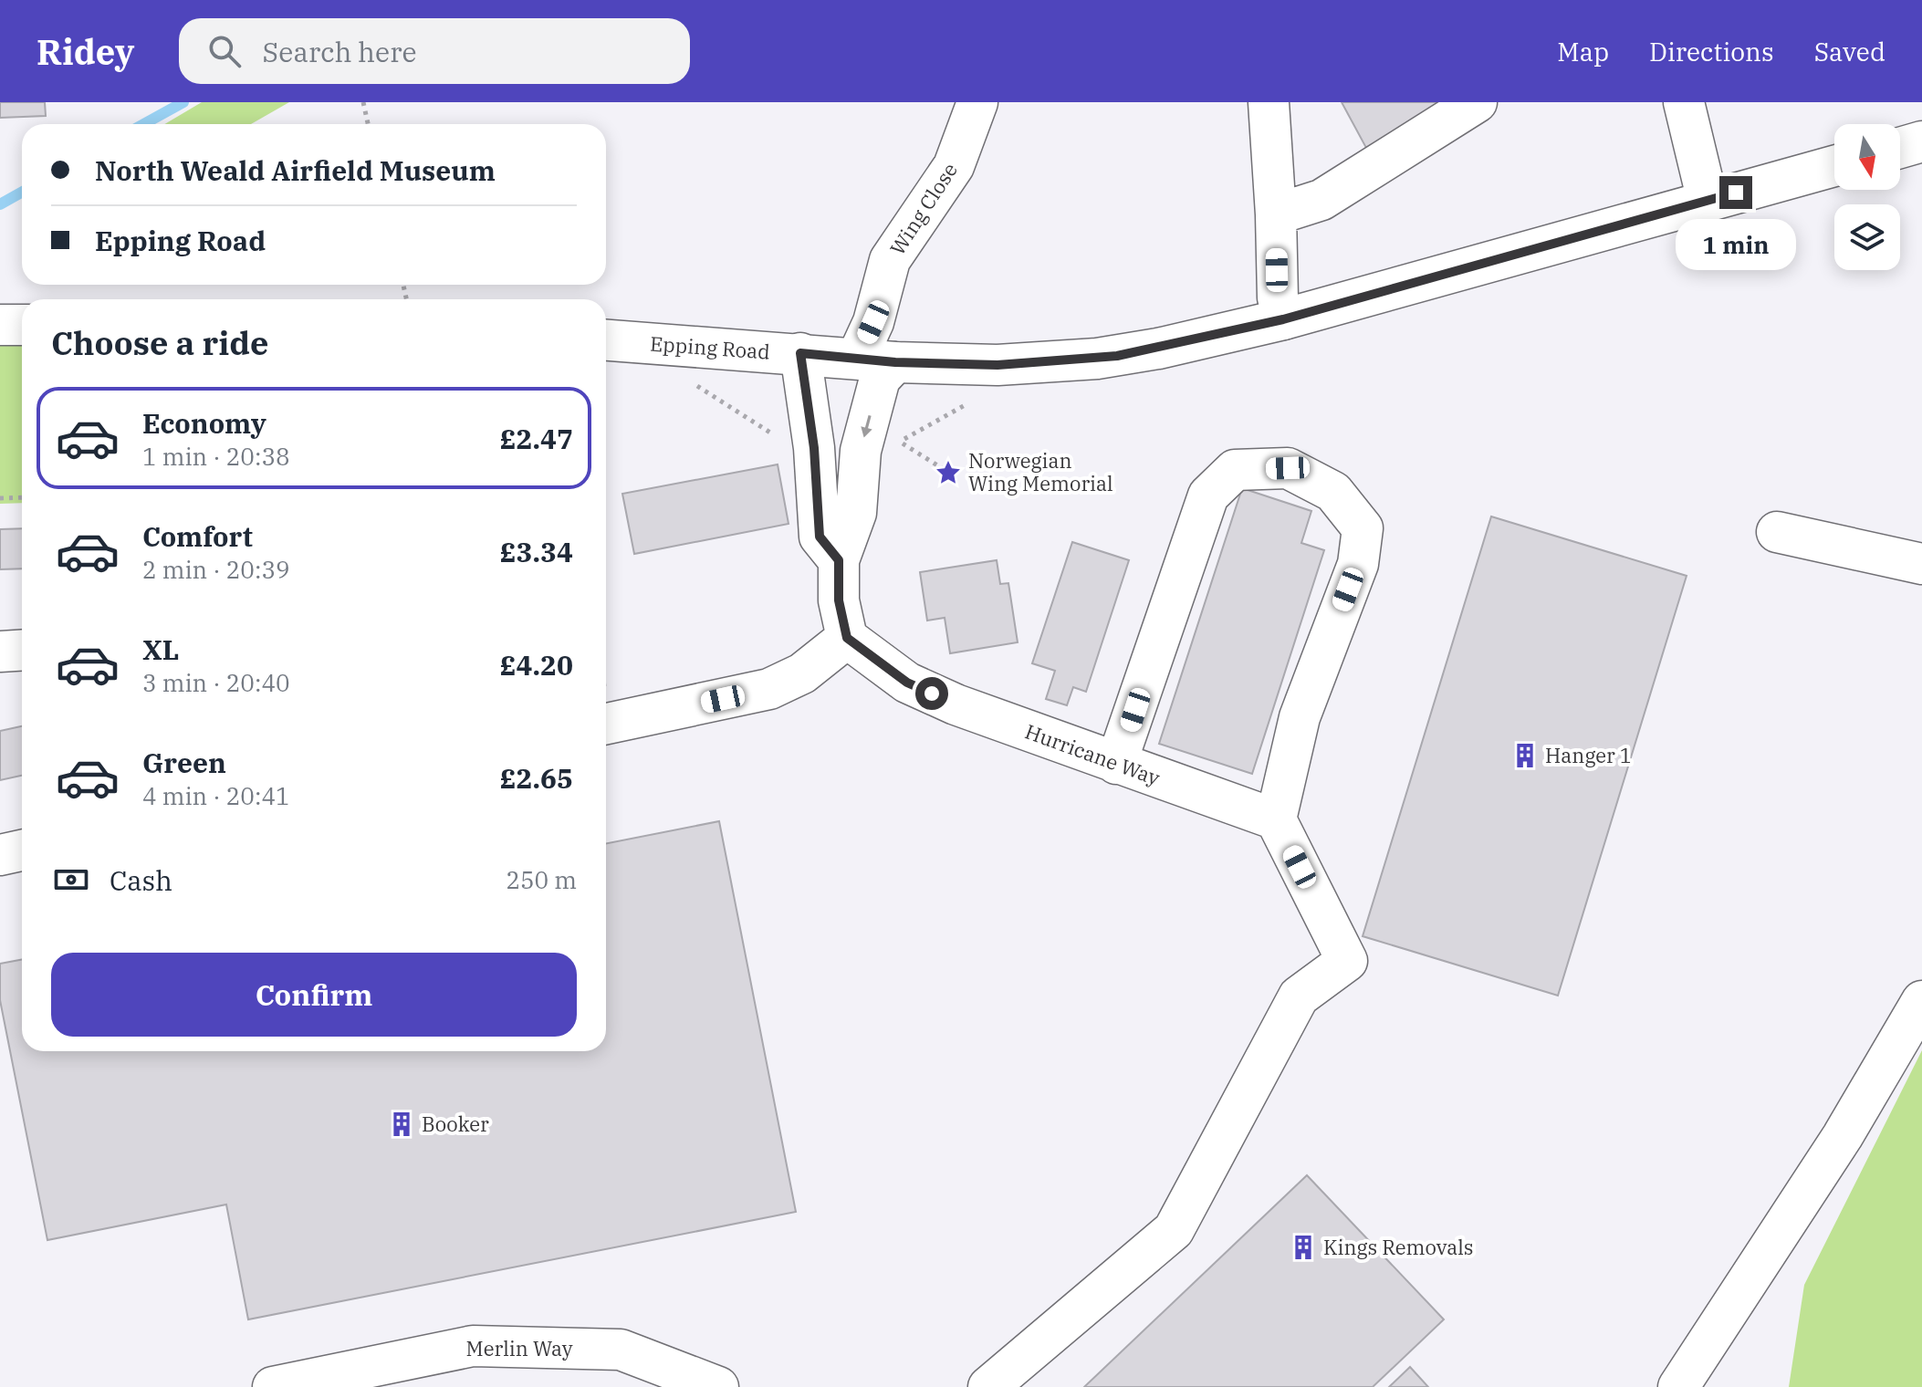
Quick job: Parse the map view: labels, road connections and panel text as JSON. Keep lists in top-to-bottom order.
{
  "streets": {
    "street": [
      "Wing Close",
      "Epping Road",
      "Hurricane Way",
      "Merlin Way"
    ]
  },
  "crossings": [
    ["Wing Close", "Epping Road"]
  ],
  "places": {
    "place": ["Norwegian Wing Memorial"],
    "building": ["Hanger 1", "Booker", "Kings Removals"]
  },
  "north": "bottom",
  "page": {
    "header": "Ridey",
    "search": "Search here",
    "nav": ["Map", "Directions", "Saved"],
    "banner": ["North Weald Airfield Museum", "Epping Road"],
    "bubble": "1 min",
    "heading": "Choose a ride",
    "list": [
      {
        "name": "Economy",
        "note": "1 min · 20:38",
        "value": "£2.47"
      },
      {
        "name": "Comfort",
        "note": "2 min · 20:39",
        "value": "£3.34"
      },
      {
        "name": "XL",
        "note": "3 min · 20:40",
        "value": "£4.20"
      },
      {
        "name": "Green",
        "note": "4 min · 20:41",
        "value": "£2.65"
      }
    ],
    "pay": ["Cash", "250 m"],
    "buttons": "Confirm"
  }
}
